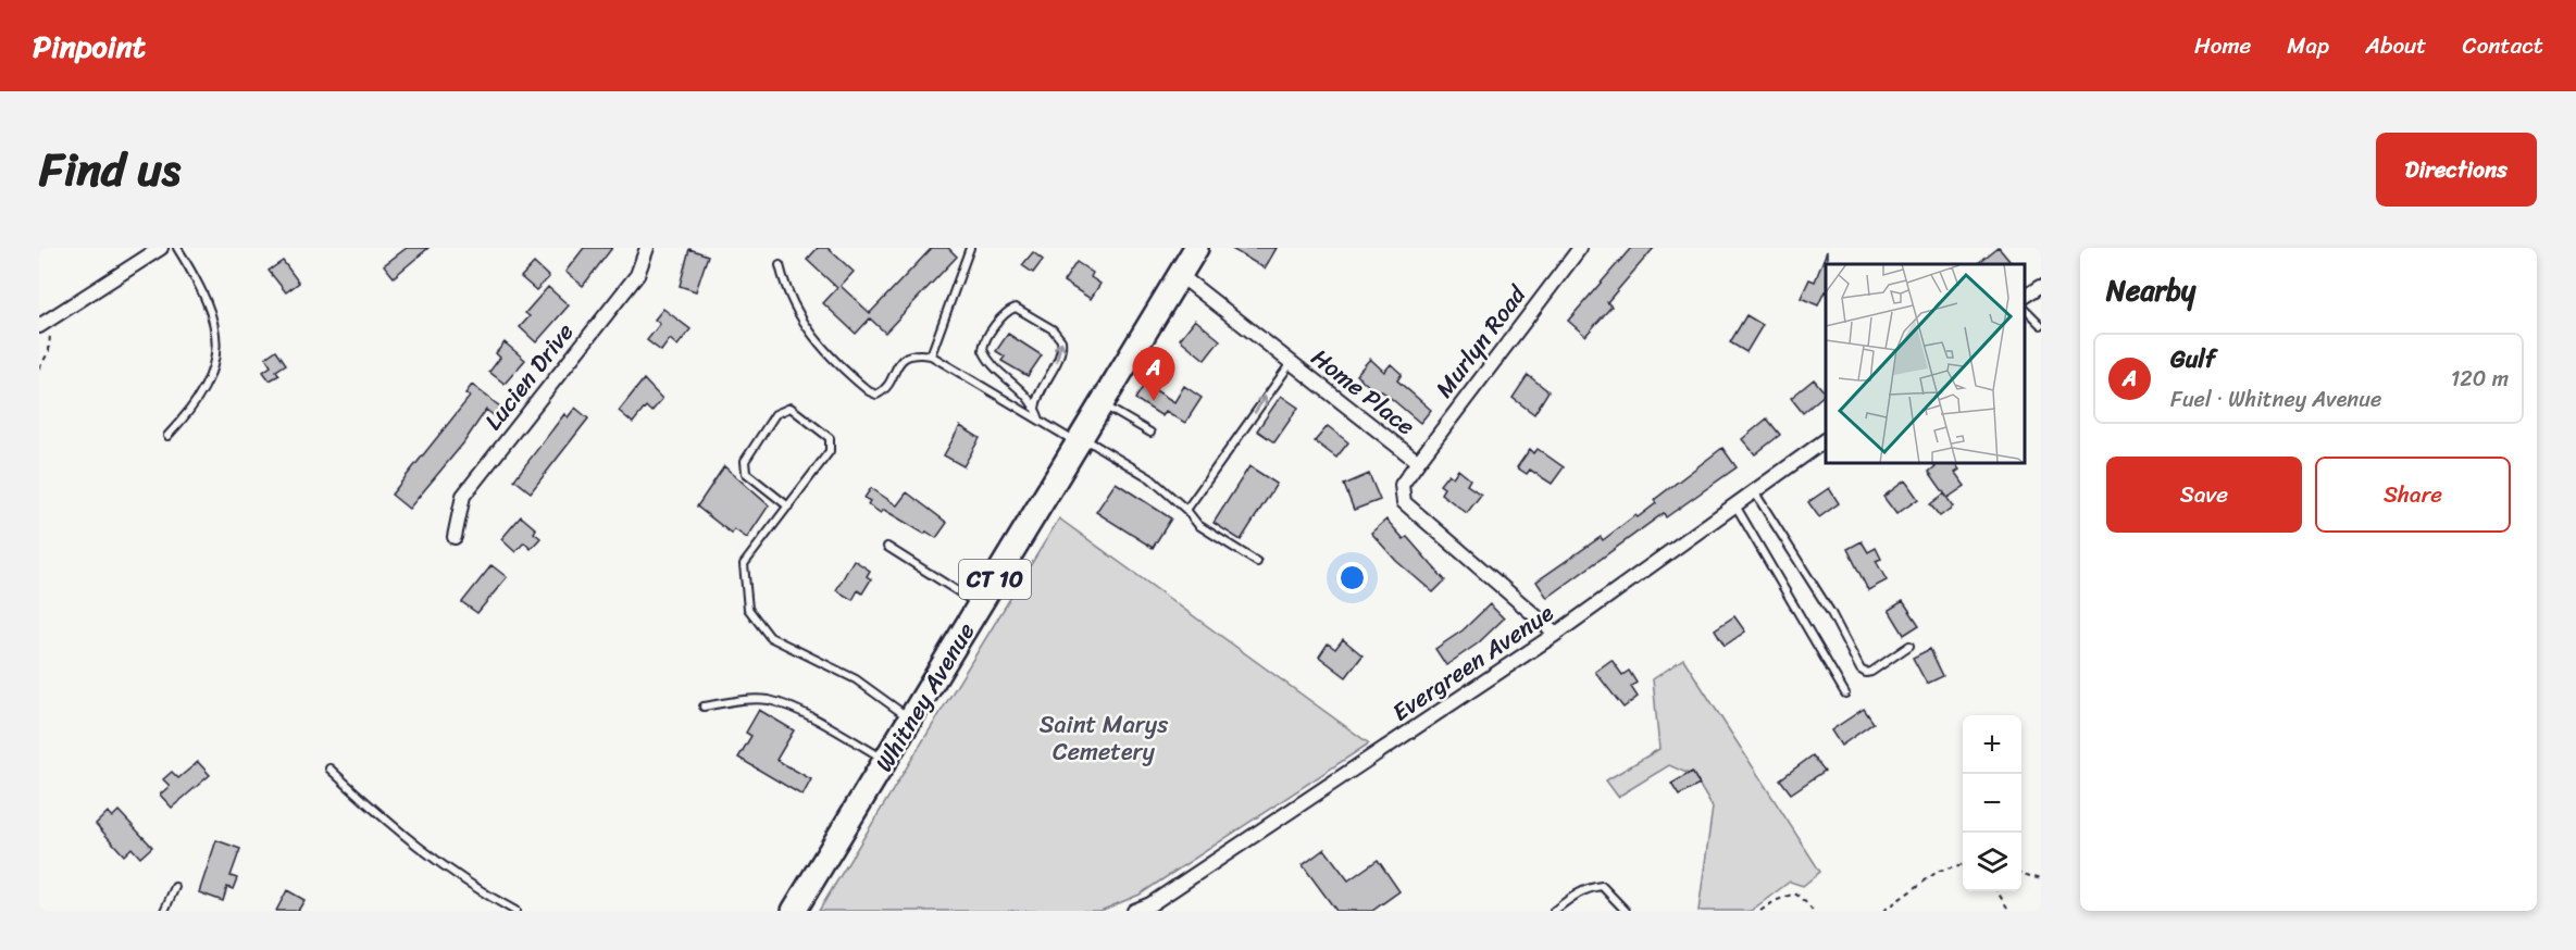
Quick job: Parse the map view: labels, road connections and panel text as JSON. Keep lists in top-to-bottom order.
{
  "streets": {
    "highway": ["CT 10", "Whitney Avenue"],
    "street": [
      "Murlyn Road",
      "Lucien Drive",
      "Home Place",
      "Evergreen Avenue"
    ]
  },
  "crossings": [
    ["Murlyn Road", "Home Place"],
    ["Home Place", "Evergreen Avenue"],
    ["Home Place", "Whitney Avenue"]
  ],
  "parks": ["Saint Marys Cemetery"],
  "page": {
    "header": "Pinpoint",
    "nav": [
      "Home",
      "Map",
      "About",
      "Contact"
    ],
    "title": "Find us",
    "buttons": [
      "Directions",
      ["Save", "Share"]
    ],
    "heading": "Nearby",
    "list": [
      {
        "mark": "A",
        "name": "Gulf",
        "note": "Fuel · Whitney Avenue",
        "value": "120 m"
      }
    ],
    "pins": "A",
    "map_buttons": ["+", "−"]
  }
}
